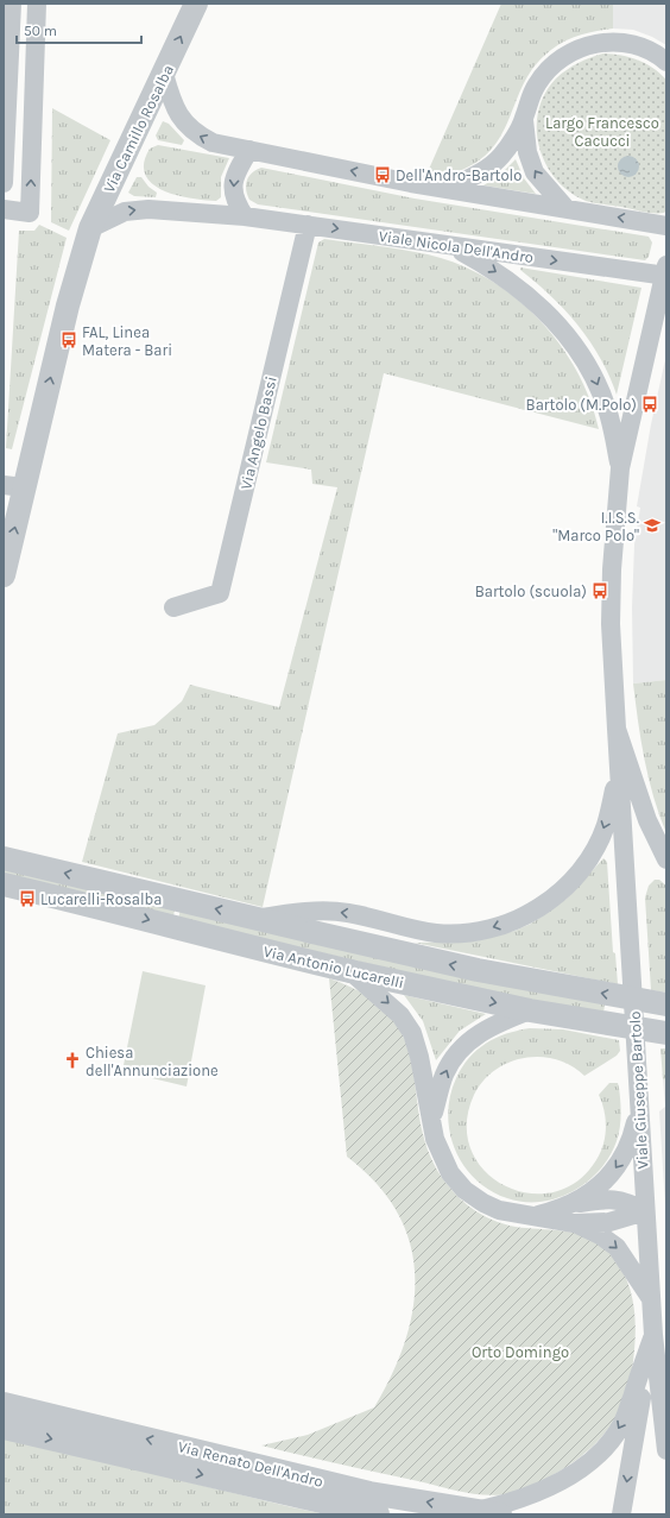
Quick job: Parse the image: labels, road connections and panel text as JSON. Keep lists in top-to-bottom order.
{
  "streets": {
    "street": [
      "Via Camillo Rosalba",
      "Viale Nicola Dell'Andro",
      "Via Angelo Bassi",
      "Via Antonio Lucarelli",
      "Viale Giuseppe Bartolo",
      "Via Renato Dell'Andro"
    ]
  },
  "crossings": [
    ["Via Camillo Rosalba", "Viale Nicola Dell'Andro"],
    ["Viale Nicola Dell'Andro", "Via Angelo Bassi"]
  ],
  "one_way": ["Via Camillo Rosalba"],
  "parks": ["Largo Francesco Cacucci", "Orto Domingo"],
  "places": {
    "bus stop": [
      "Dell'Andro-Bartolo",
      "FAL, Linea Matera - Bari",
      "Bartolo (M.Polo)",
      "Bartolo (scuola)",
      "Lucarelli-Rosalba"
    ],
    "school or university": ["I.I.S.S. \"Marco Polo\""],
    "church": ["Chiesa dell'Annunciazione"]
  },
  "scale_bar": "50 m"
}
